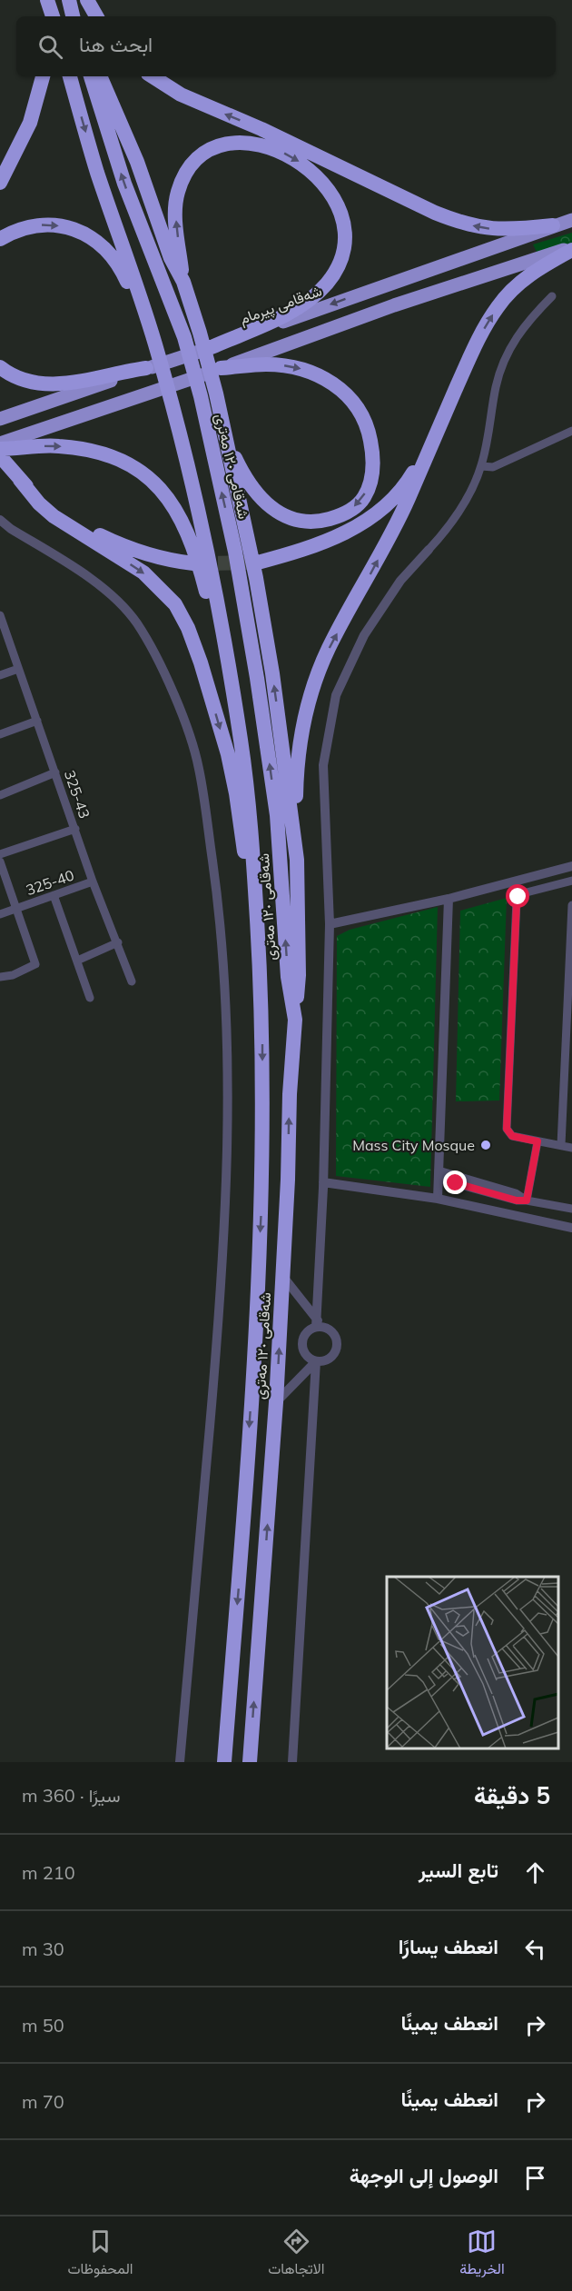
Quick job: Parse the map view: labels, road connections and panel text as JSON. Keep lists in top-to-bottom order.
{
  "streets": {
    "highway": ["شەقامی پیرمام", "شەقامی ١٢٠ مەتری"],
    "street": ["325-43", "325-40"]
  },
  "crossings": [
    ["325-43", "325-40"]
  ],
  "places": ["Mass City Mosque"],
  "page": {
    "search": "ابحث هنا",
    "heading": ["5 دقيقة", "سيرًا · 360 m"],
    "list": [
      ["تابع السير", "210 m"],
      ["انعطف يسارًا", "30 m"],
      ["انعطف يمينًا", "50 m"],
      ["انعطف يمينًا", "70 m"],
      "الوصول إلى الوجهة"
    ],
    "nav": ["الخريطة", "الاتجاهات", "المحفوظات"]
  }
}
